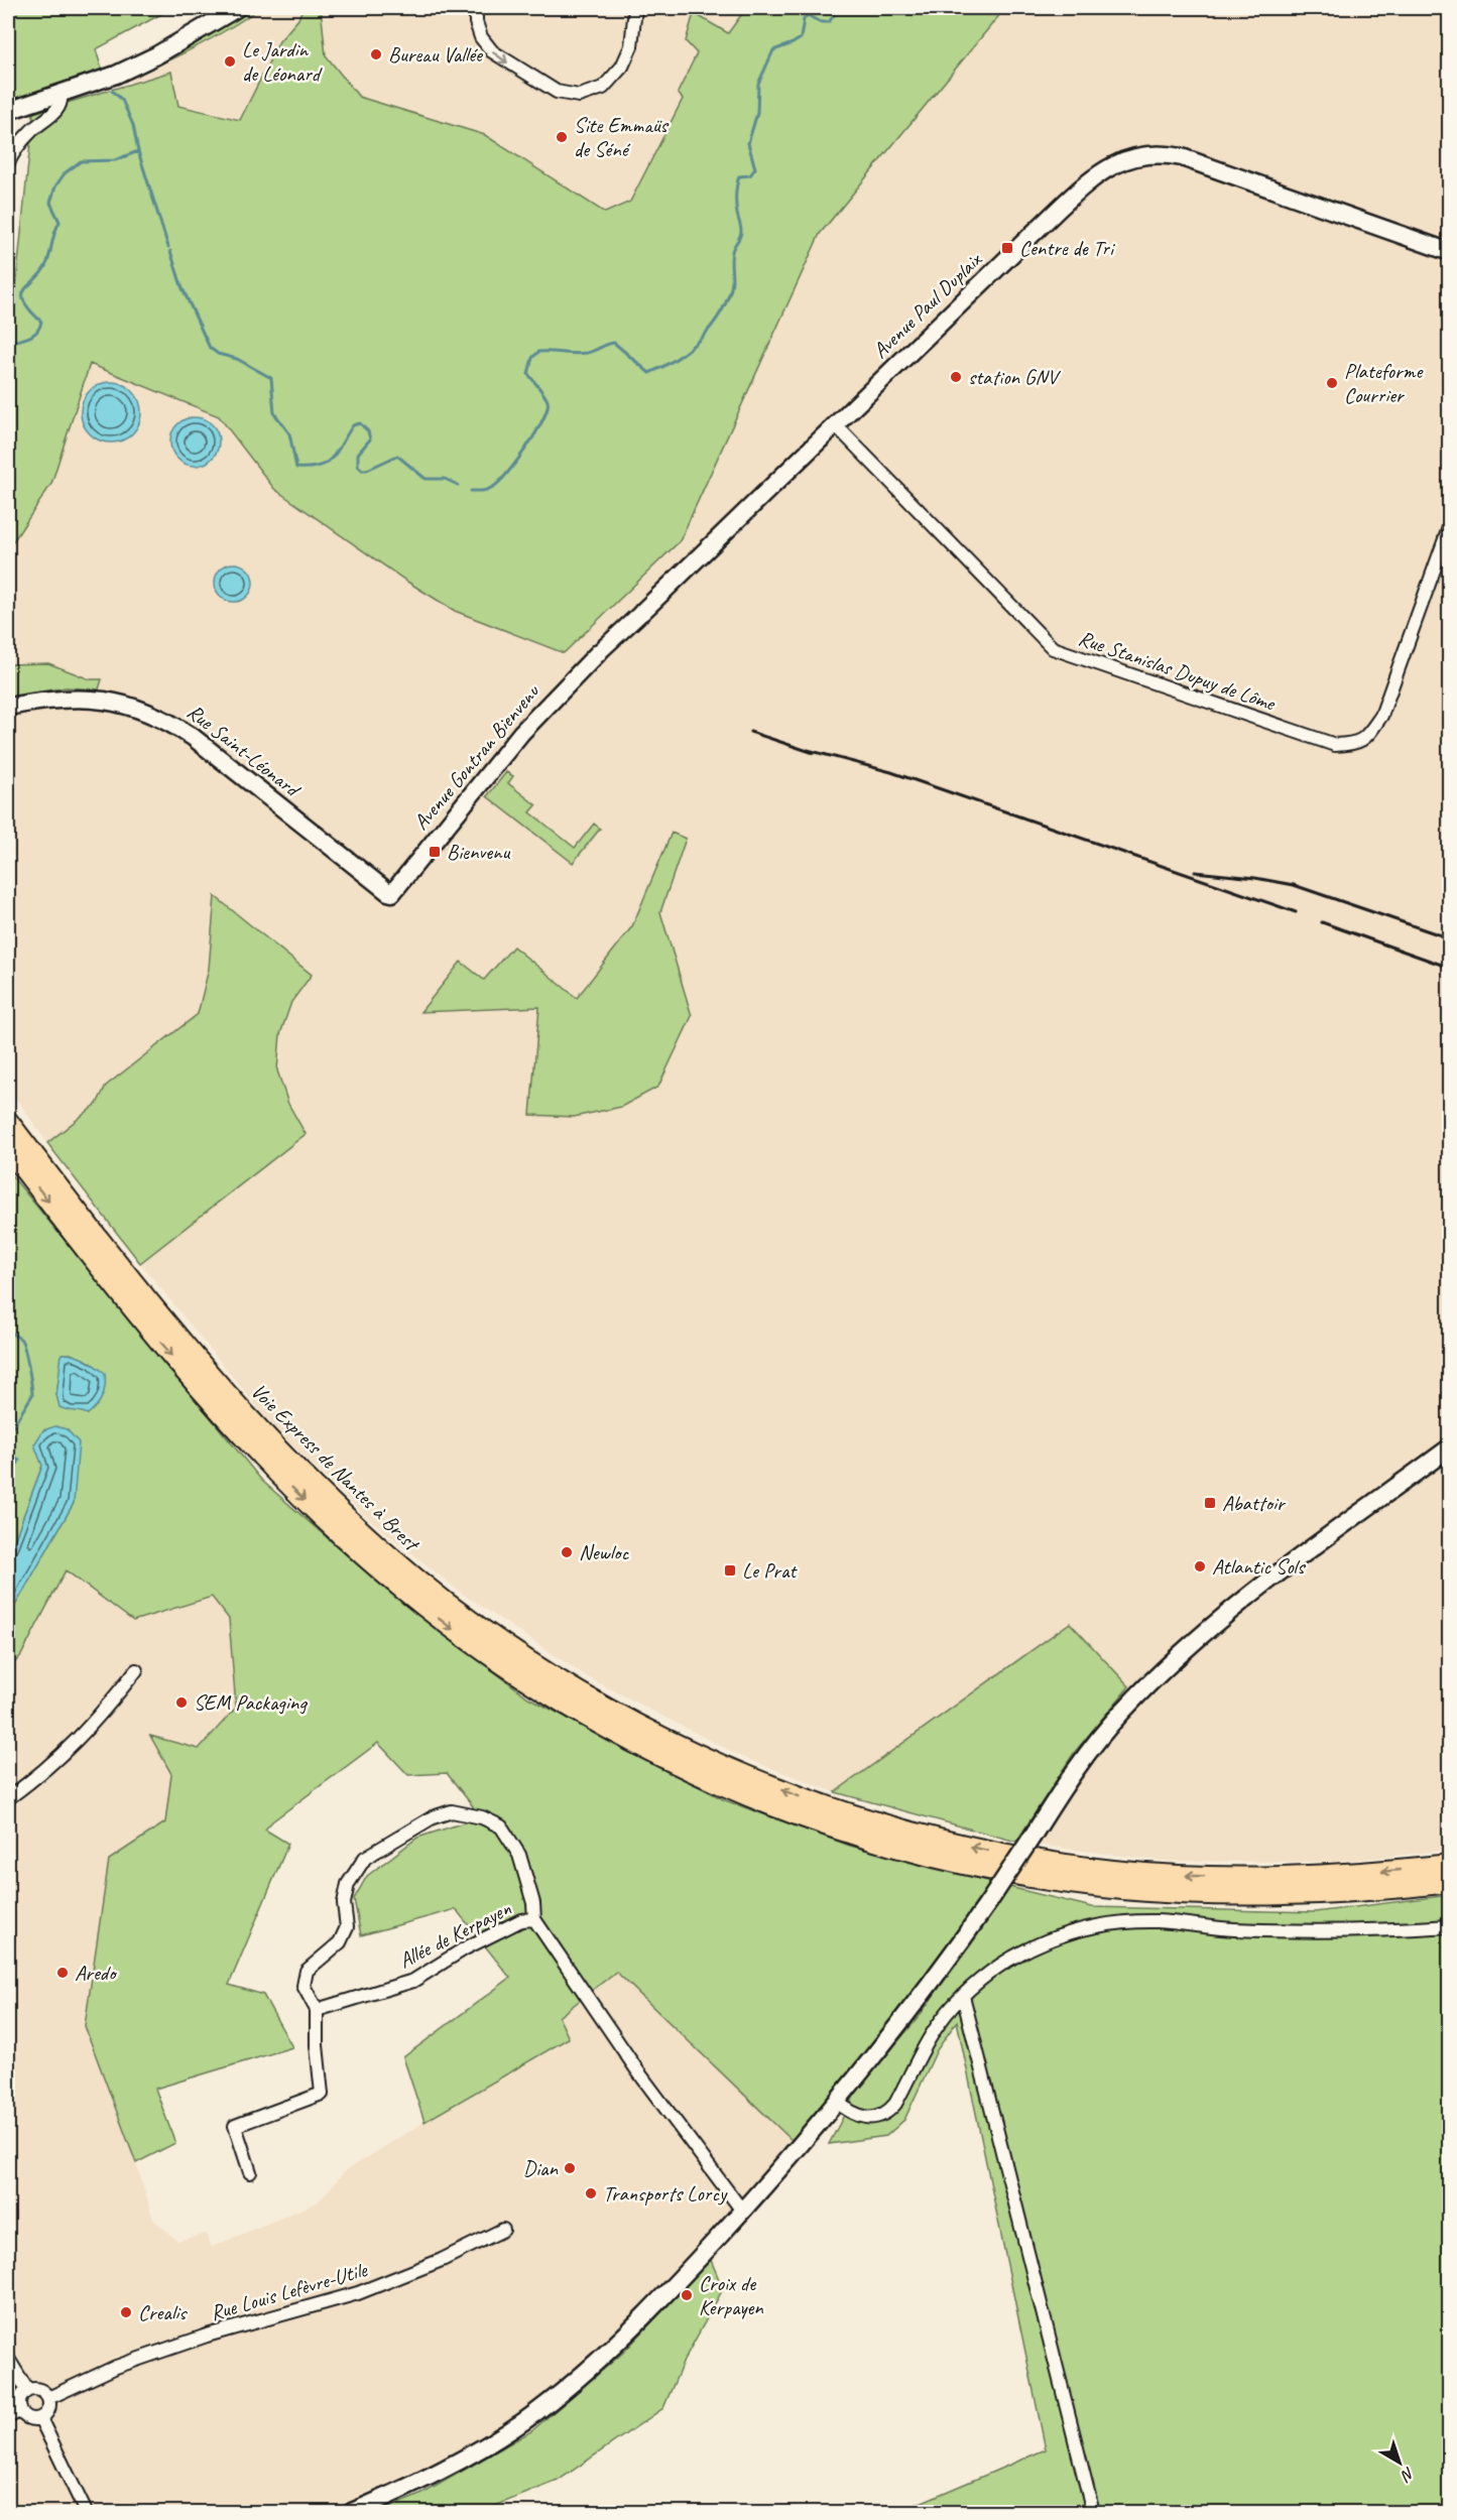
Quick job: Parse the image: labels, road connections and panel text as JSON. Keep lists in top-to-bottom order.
{
  "streets": {
    "highway": ["Voie Express de Nantes à Brest"],
    "main road": ["Avenue Paul Duplaix", "Rue Saint-Léonard", "Avenue Gontran Bienvenu"],
    "street": ["Rue Stanislas Dupuy de Lôme", "Allée de Kerpayen", "Rue Louis Lefèvre-Utile"]
  },
  "crossings": [
    ["Avenue Paul Duplaix", "Rue Stanislas Dupuy de Lôme"],
    ["Avenue Paul Duplaix", "Avenue Gontran Bienvenu"],
    ["Rue Saint-Léonard", "Avenue Gontran Bienvenu"]
  ],
  "places": {
    "other": [
      "Bureau Vallée",
      "Le Jardin de Léonard",
      "Site Emmaüs de Séné",
      "station GNV",
      "Plateforme Courrier",
      "Newloc",
      "Atlantic Sols",
      "SEM Packaging",
      "Aredo",
      "Dian",
      "Transports Lorcy",
      "Croix de Kerpayen",
      "Crealis"
    ],
    "transit": [
      "Centre de Tri",
      "Bienvenu",
      "Abattoir",
      "Le Prat"
    ]
  },
  "north": "bottom right"
}
